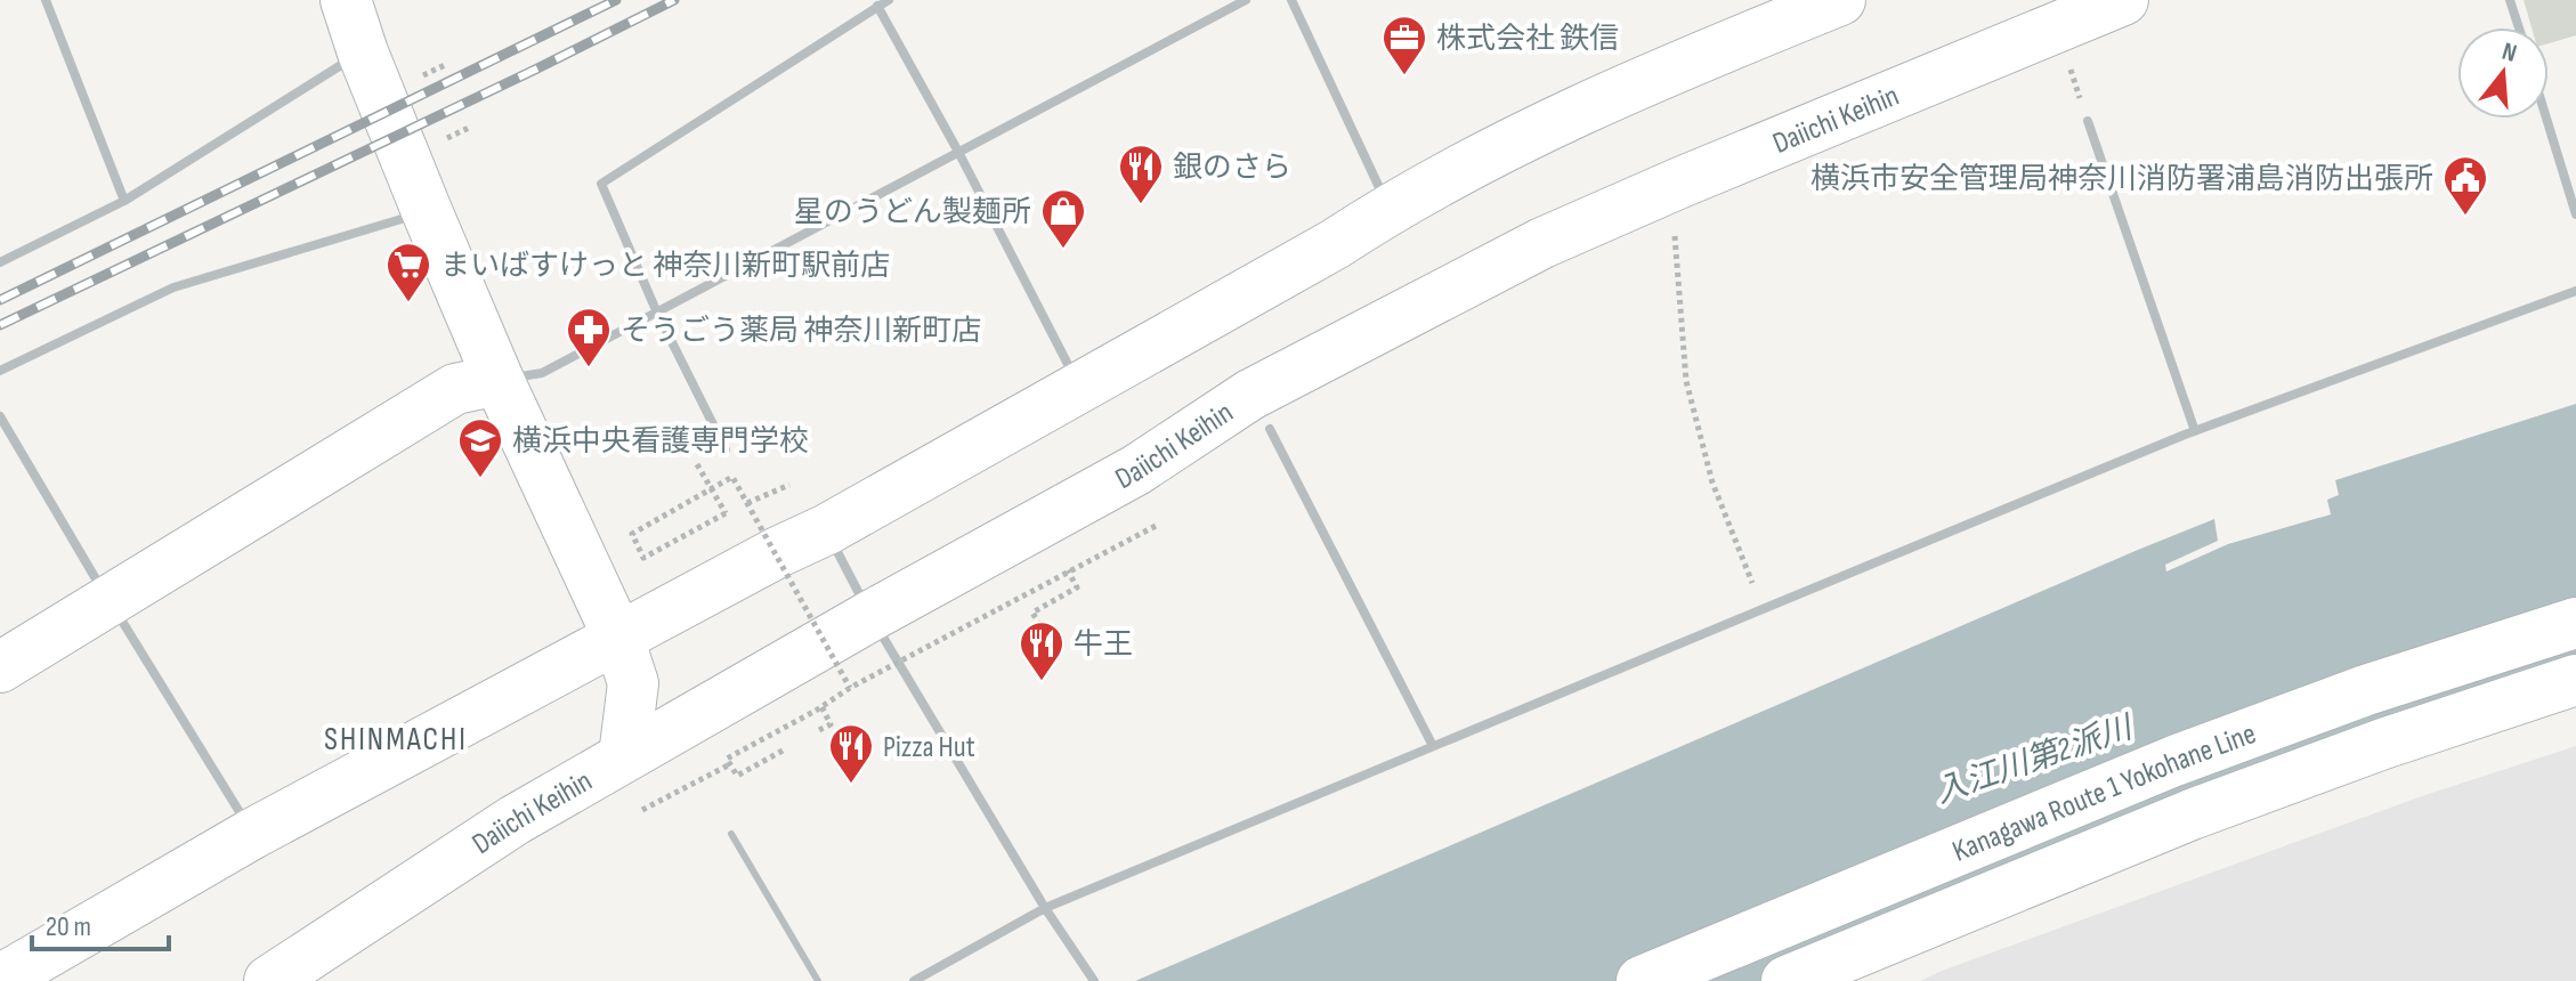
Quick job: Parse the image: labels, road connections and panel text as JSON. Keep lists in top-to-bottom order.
{
  "streets": {
    "main road": ["Daiichi Keihin", "Kanagawa Route 1 Yokohane Line"]
  },
  "districts": ["SHINMACHI"],
  "water": ["入江川第2派川"],
  "places": {
    "office": ["株式会社 鉄信"],
    "restaurant": ["銀のさら", "牛王", "Pizza Hut"],
    "public building": ["横浜市安全管理局神奈川消防署浦島消防出張所"],
    "shop": ["星のうどん製麺所"],
    "supermarket": ["まいばすけっと 神奈川新町駅前店"],
    "pharmacy": ["そうごう薬局 神奈川新町店"],
    "school or university": ["横浜中央看護専門学校"]
  },
  "scale_bar": "20 m",
  "north": "top"
}
